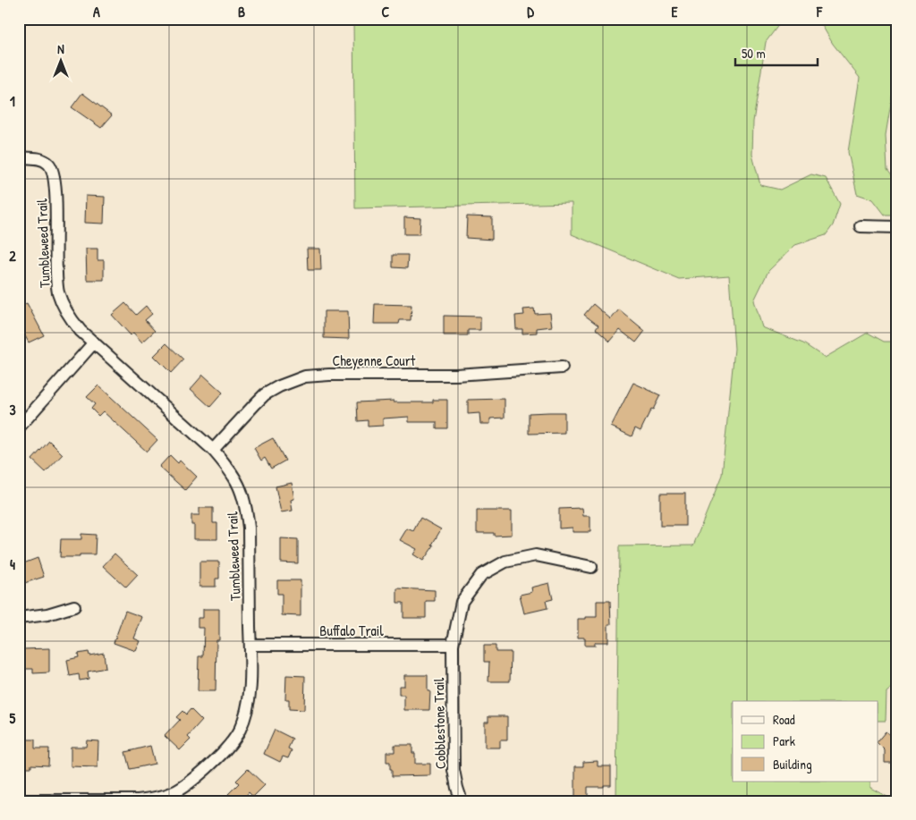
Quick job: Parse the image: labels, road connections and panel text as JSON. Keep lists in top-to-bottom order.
{
  "streets": {
    "street": [
      "Tumbleweed Trail",
      "Cheyenne Court",
      "Buffalo Trail",
      "Cobblestone Trail"
    ]
  },
  "crossings": [
    ["Tumbleweed Trail", "Cheyenne Court"],
    ["Tumbleweed Trail", "Buffalo Trail"],
    ["Buffalo Trail", "Cobblestone Trail"]
  ],
  "legend": ["Road", "Park", "Building"],
  "scale_bar": "50 m",
  "north": "top",
  "grid": {
    "columns": [
      "A",
      "B",
      "C",
      "D",
      "E",
      "F"
    ],
    "rows": [
      "1",
      "2",
      "3",
      "4",
      "5"
    ]
  }
}
